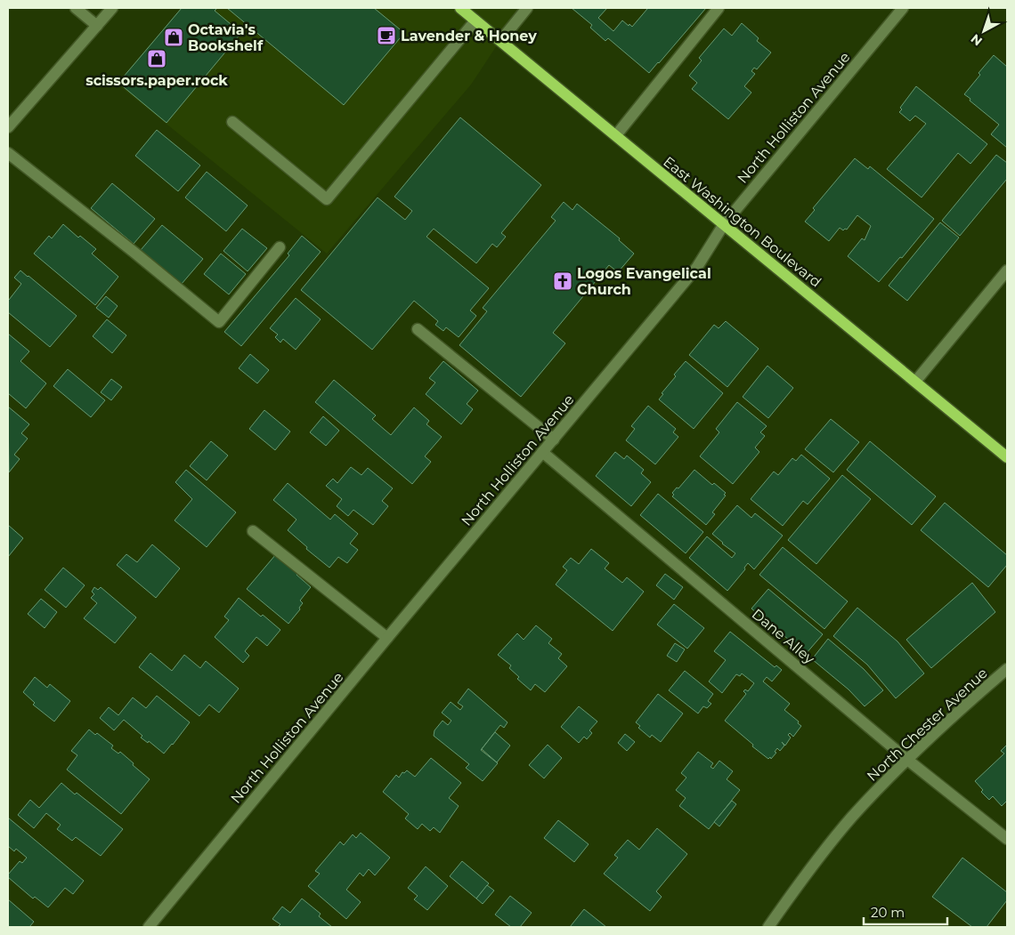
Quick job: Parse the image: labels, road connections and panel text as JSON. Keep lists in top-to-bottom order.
{
  "streets": {
    "main road": ["East Washington Boulevard"],
    "street": ["North Holliston Avenue", "Dane Alley", "North Chester Avenue"]
  },
  "crossings": [
    ["North Holliston Avenue", "East Washington Boulevard"],
    ["North Holliston Avenue", "Dane Alley"],
    ["Dane Alley", "North Chester Avenue"]
  ],
  "places": {
    "cafe": ["Lavender & Honey"],
    "shop": ["Octavia's Bookshelf", "scissors.paper.rock"],
    "church": ["Logos Evangelical Church"]
  },
  "scale_bar": "20 m",
  "north": "bottom left"
}
